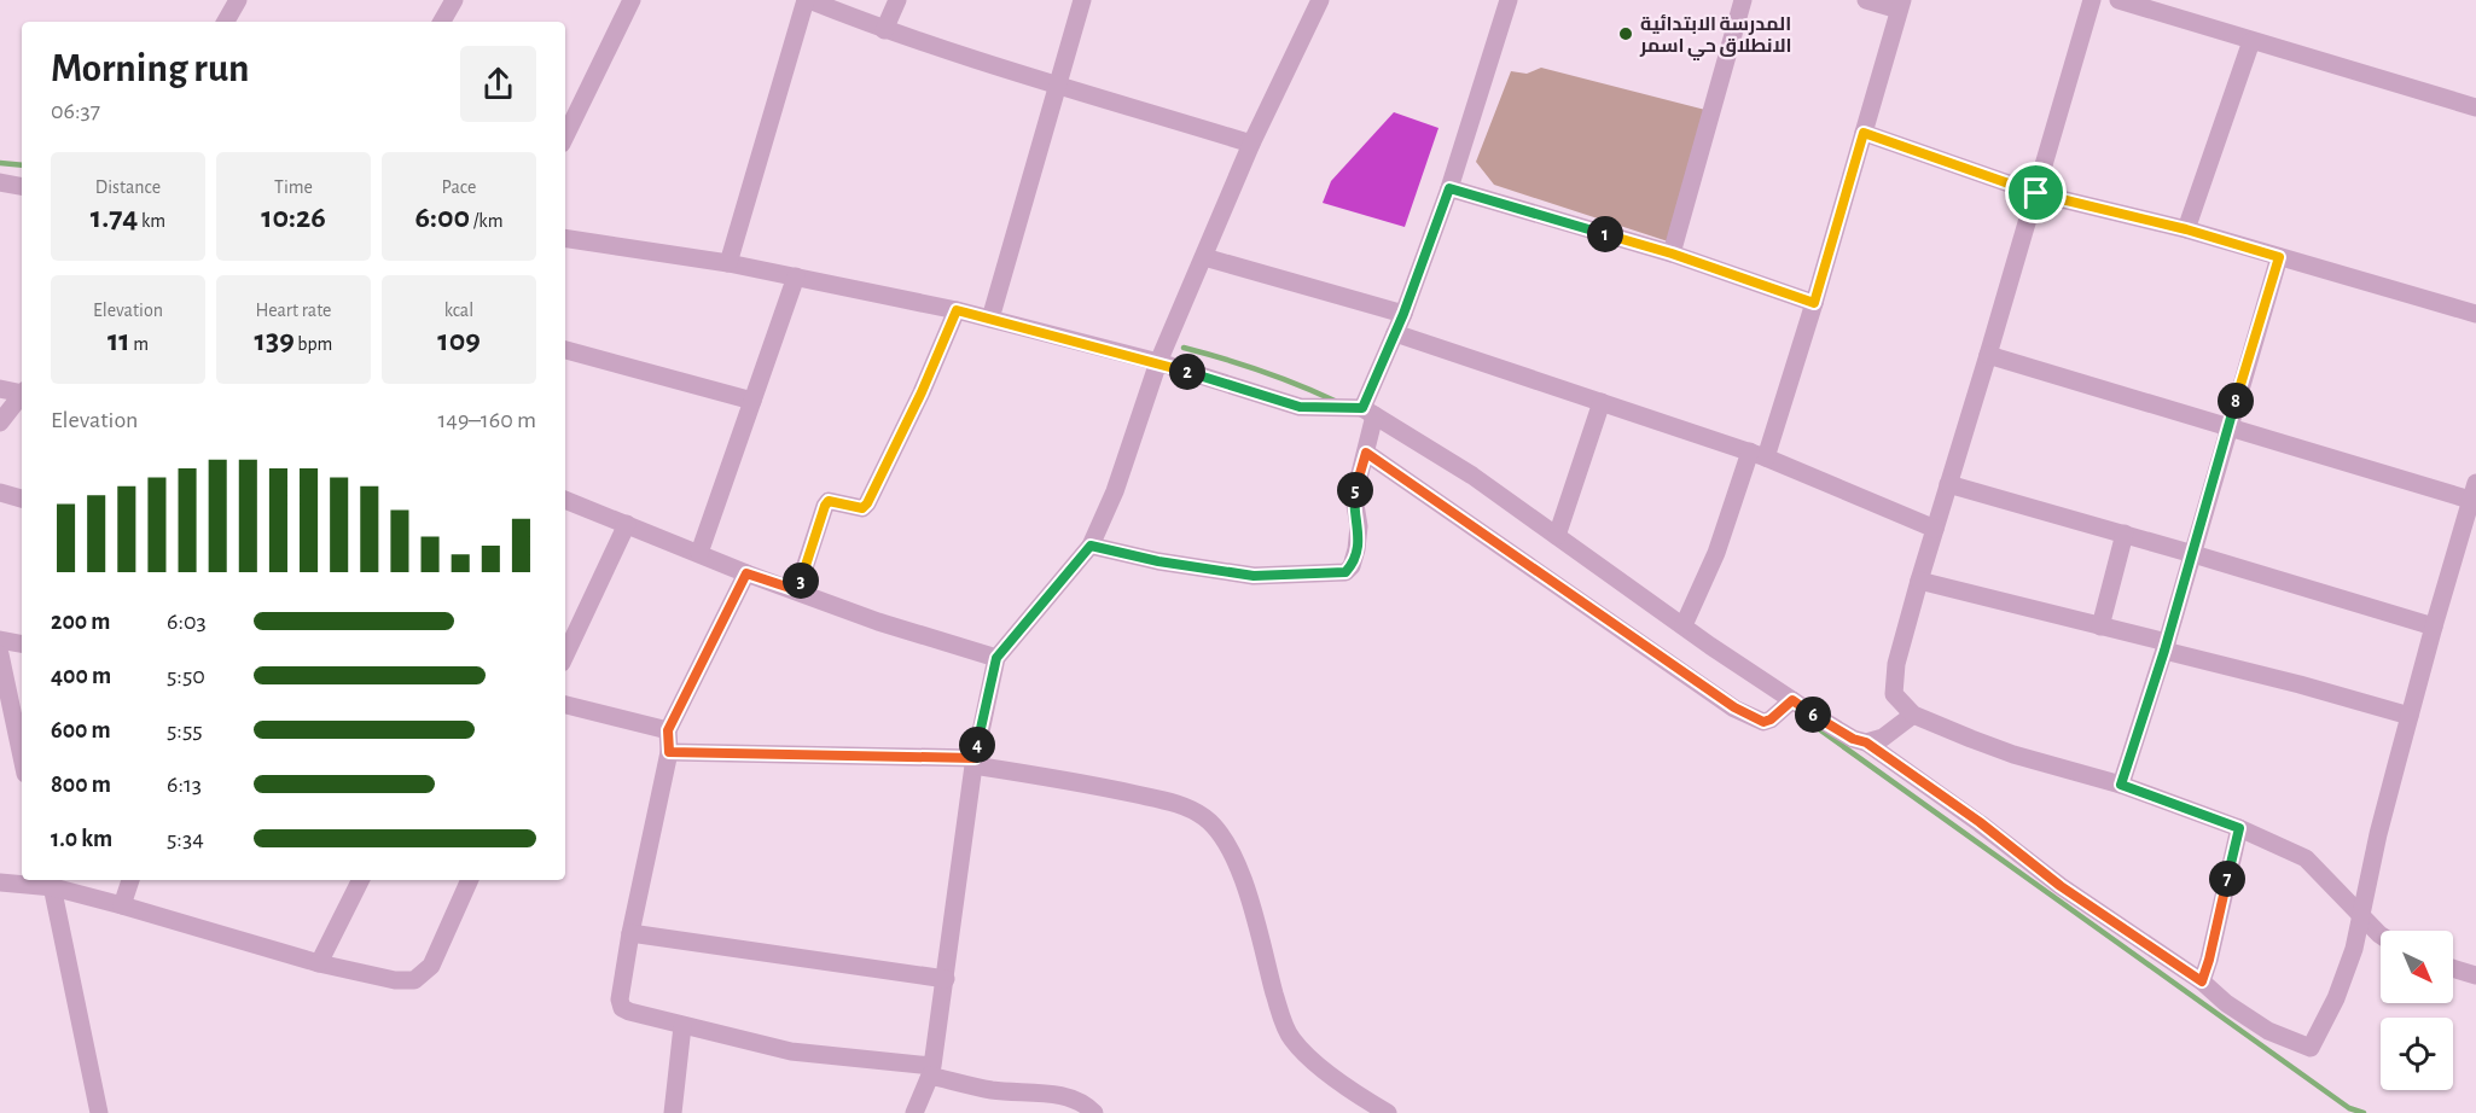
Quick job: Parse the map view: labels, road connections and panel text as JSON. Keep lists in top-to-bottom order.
{
  "places": ["المدرسة الابتدائية الانطلاق حي اسمر"],
  "north": "bottom right",
  "page": {
    "heading": ["Morning run", "06:37"],
    "stats": [
      ["Distance", "1.74 km"],
      ["Time", "10:26"],
      ["Pace", "6:00 /km"],
      ["Elevation", "11 m"],
      ["Heart rate", "139 bpm"],
      ["kcal", "109"]
    ],
    "pins": [
      "1",
      "2",
      "8",
      "5",
      "3",
      "6",
      "4",
      "7"
    ],
    "chart": ["Elevation", "149–160 m"],
    "list": [
      {
        "name": "200 m",
        "note": "6:03"
      },
      {
        "name": "400 m",
        "note": "5:50"
      },
      {
        "name": "600 m",
        "note": "5:55"
      },
      {
        "name": "800 m",
        "note": "6:13"
      },
      {
        "name": "1.0 km",
        "note": "5:34"
      }
    ]
  }
}
